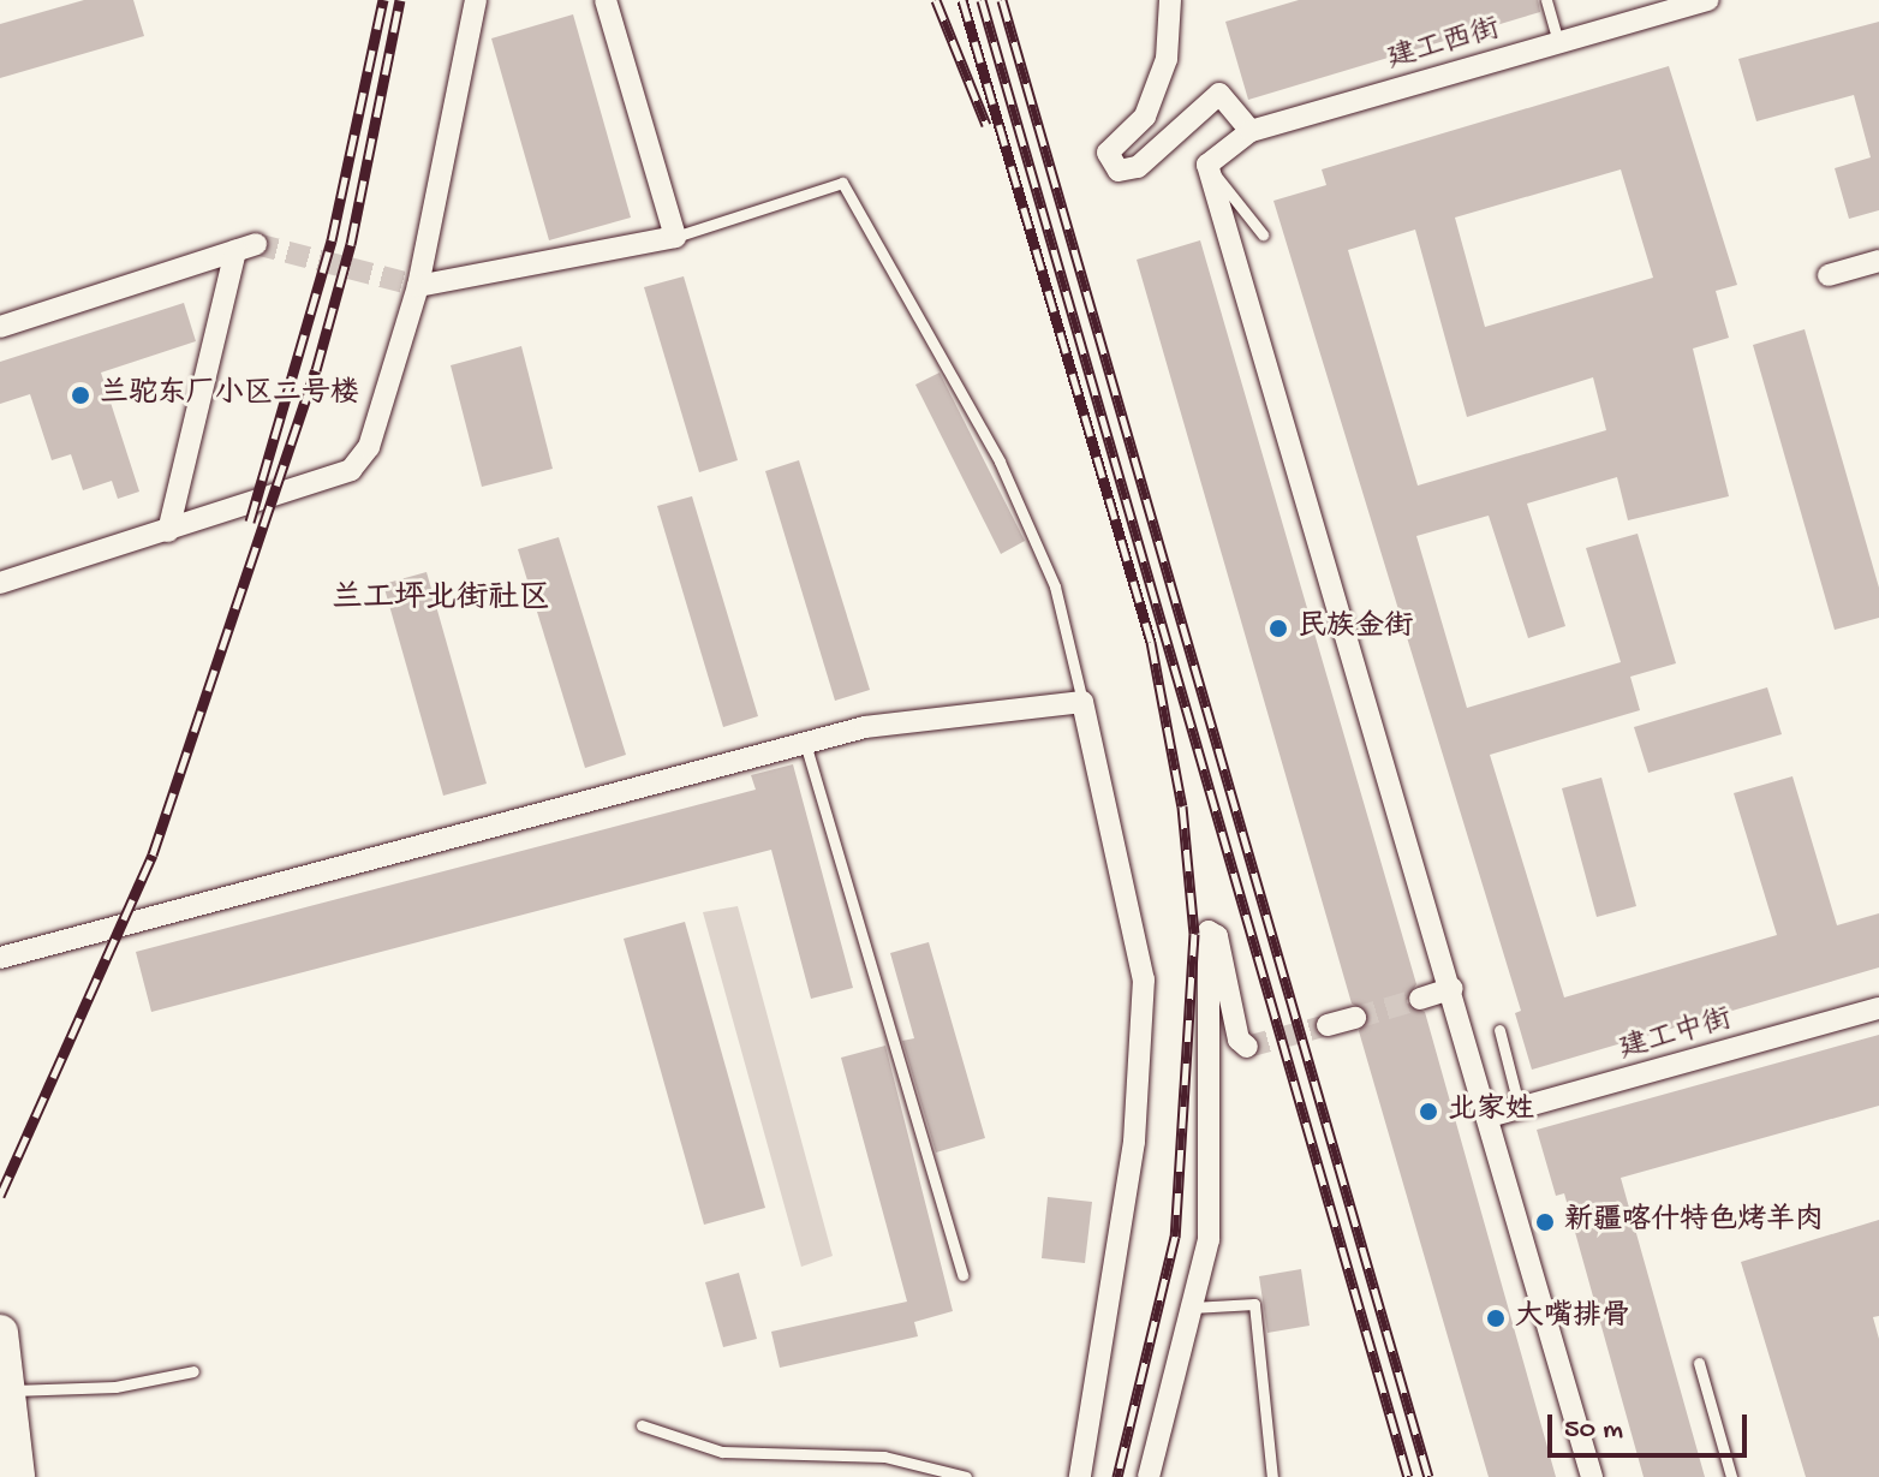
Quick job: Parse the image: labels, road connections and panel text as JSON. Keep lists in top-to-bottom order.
{
  "streets": {
    "street": ["建工西街", "建工中街"]
  },
  "districts": ["兰工坪北街社区"],
  "places": [
    "兰驼东厂小区二号楼",
    "民族金街",
    "北家姓",
    "新疆喀什特色烤羊肉",
    "大嘴排骨"
  ],
  "scale_bar": "50 m"
}
